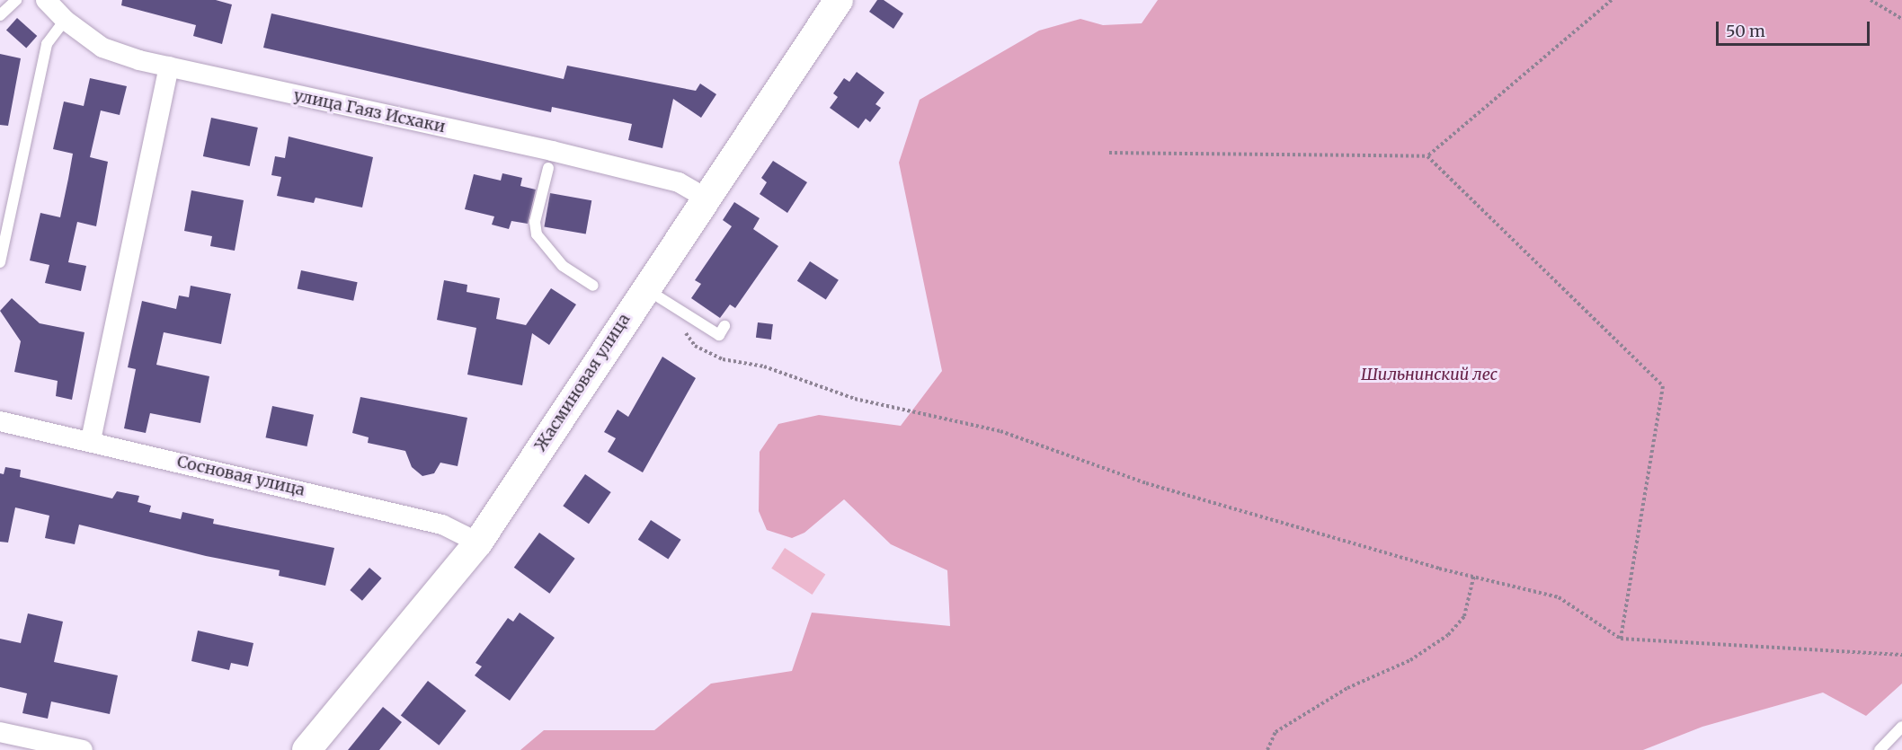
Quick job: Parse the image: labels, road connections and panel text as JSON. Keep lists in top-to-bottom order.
{
  "streets": {
    "street": ["улица Гаяз Исхаки", "Жасминовая улица", "Сосновая улица"]
  },
  "crossings": [
    ["улица Гаяз Исхаки", "Жасминовая улица"],
    ["Жасминовая улица", "Сосновая улица"]
  ],
  "parks": ["Шильнинский лес"],
  "scale_bar": "50 m"
}
